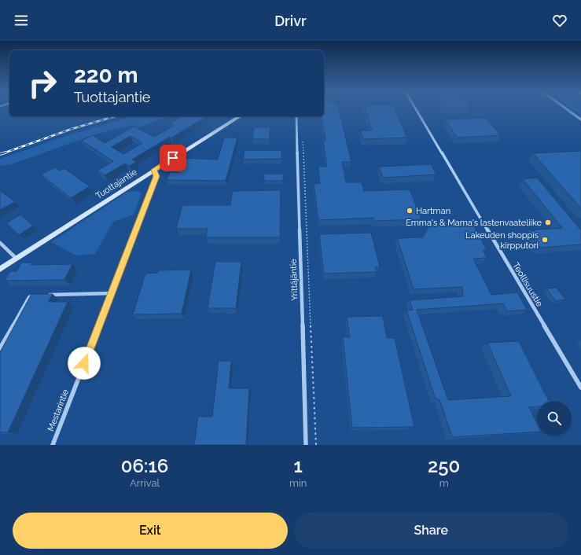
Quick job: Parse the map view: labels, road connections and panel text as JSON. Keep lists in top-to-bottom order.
{
  "streets": {
    "street": [
      "Tuottajantie",
      "Yrittäjäntie",
      "Teollisuustie",
      "Mestarintie"
    ]
  },
  "crossings": [
    ["Tuottajantie", "Mestarintie"]
  ],
  "places": ["Hartman", "Emma's & Mama's lastenvaateliike", "Lakeuden shoppis kirpputori"],
  "page": {
    "header": "Drivr",
    "turn": ["220 m", "Tuottajantie"],
    "eta": [
      "06:16",
      "Arrival",
      "1",
      "min",
      "250",
      "m"
    ],
    "buttons": ["Exit", "Share"]
  }
}
